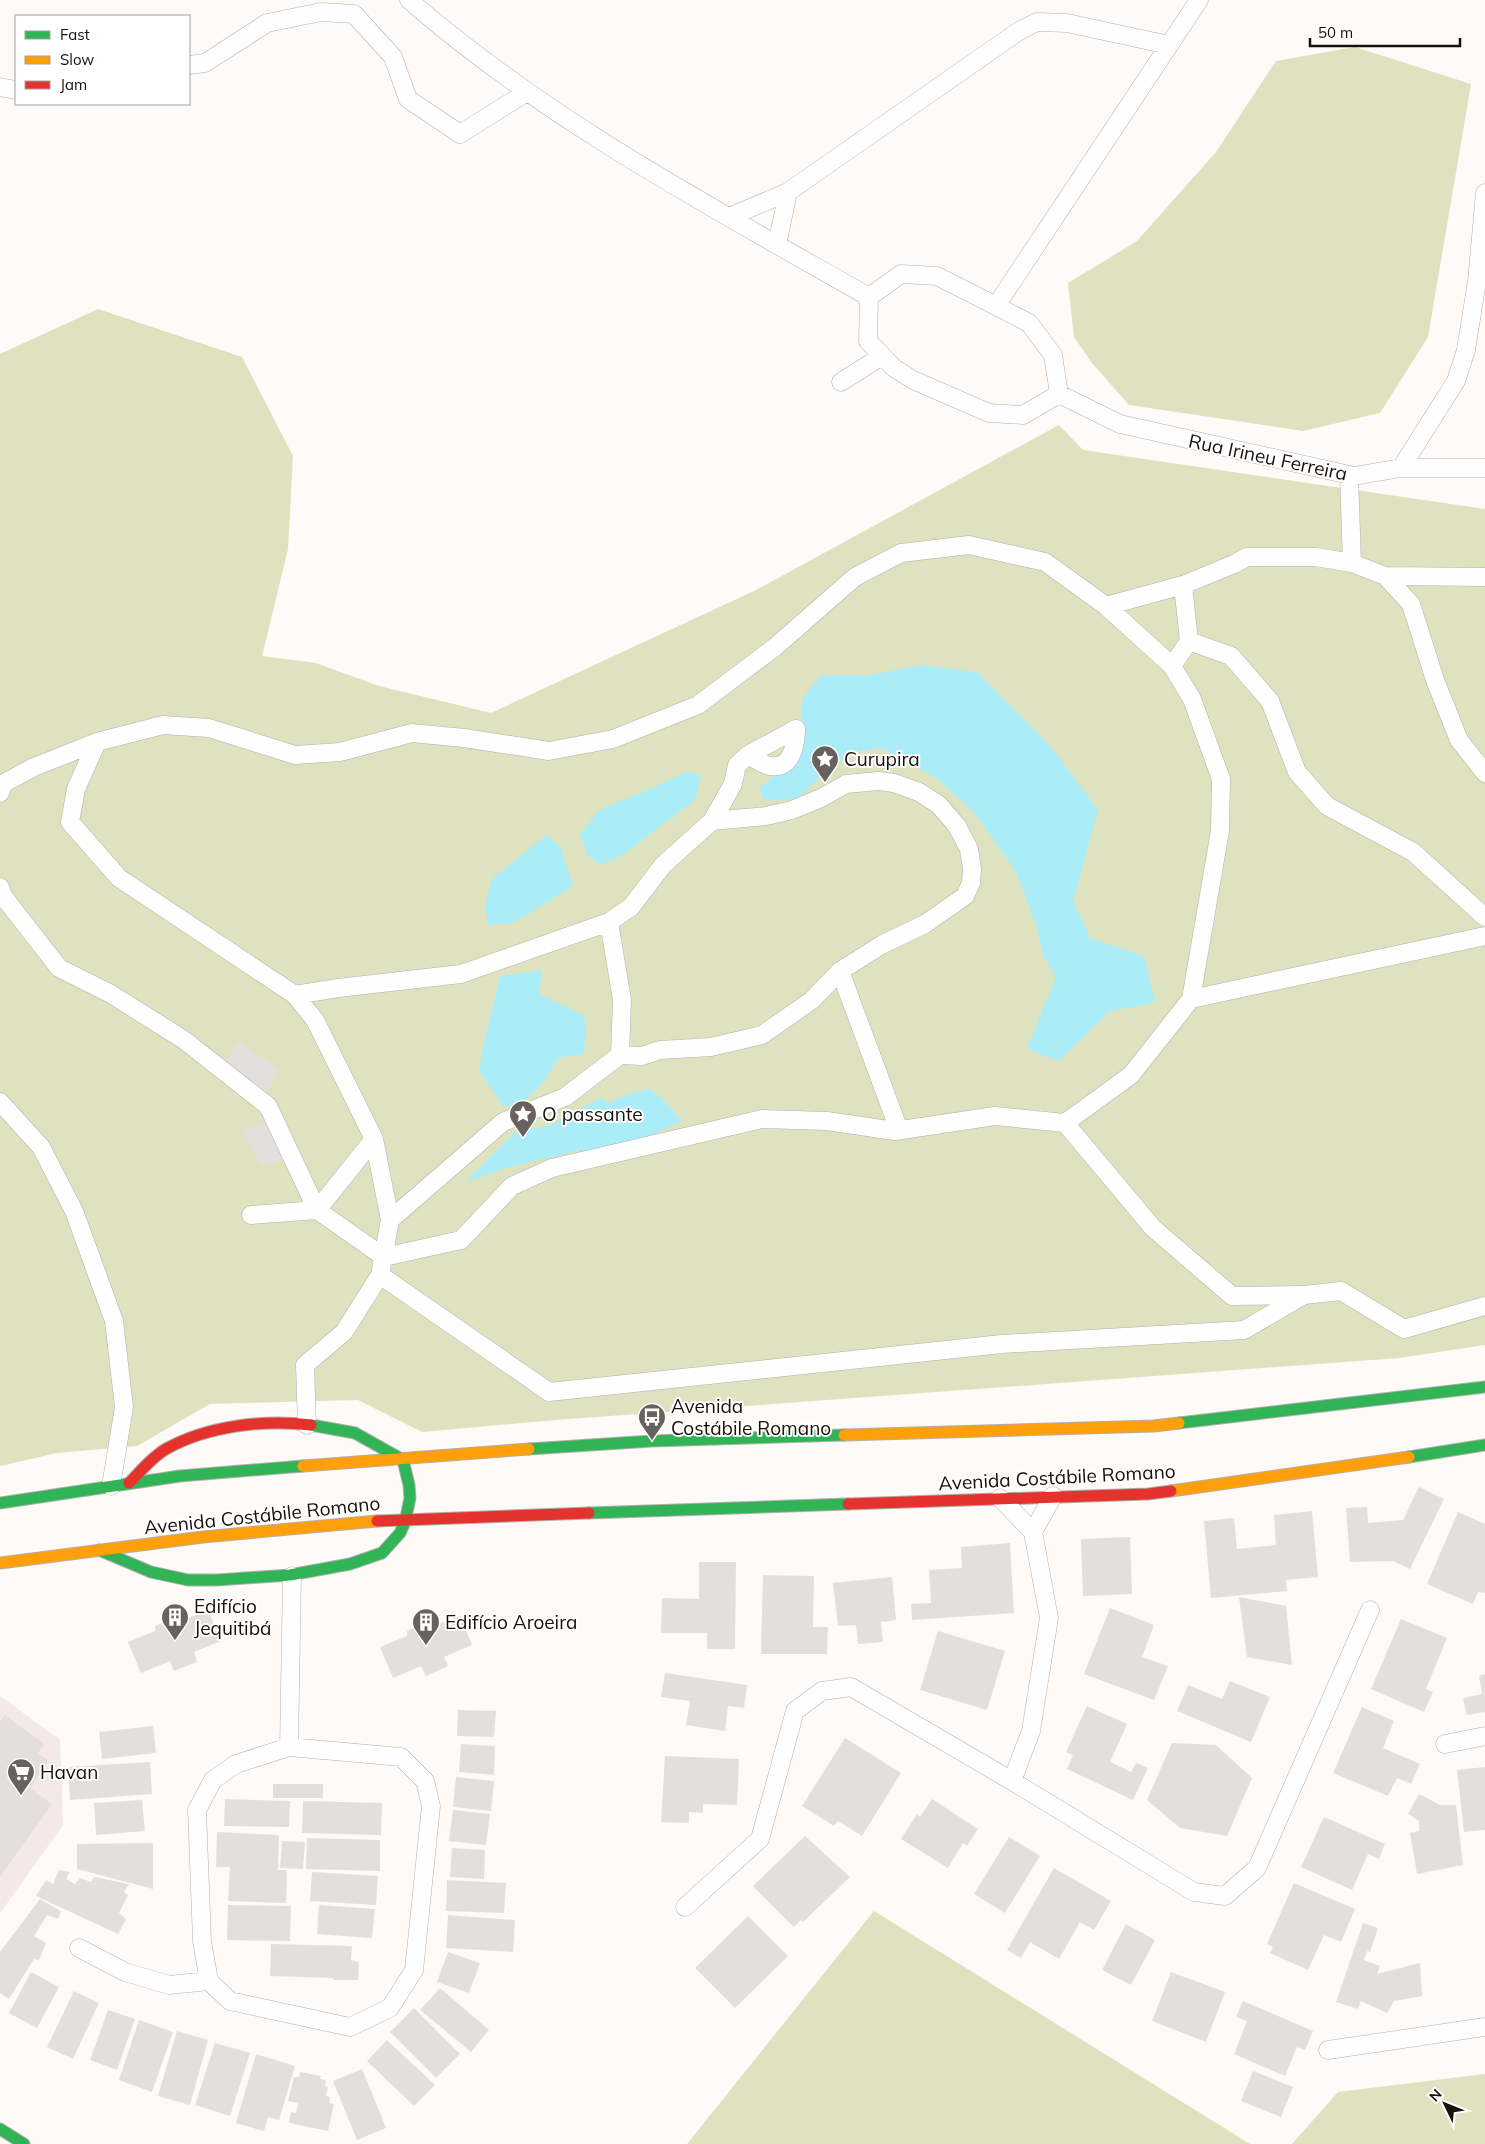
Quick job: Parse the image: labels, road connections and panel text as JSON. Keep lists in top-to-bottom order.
{
  "streets": {
    "main road": ["Avenida Costábile Romano"],
    "street": ["Rua Irineu Ferreira"]
  },
  "places": {
    "place": ["Curupira", "O passante"],
    "bus stop": ["Avenida Costábile Romano"],
    "building": ["Edifício Jequitibá", "Edifício Aroeira"],
    "supermarket": ["Havan"]
  },
  "legend": ["Fast", "Slow", "Jam"],
  "scale_bar": "50 m",
  "north": "top left"
}
